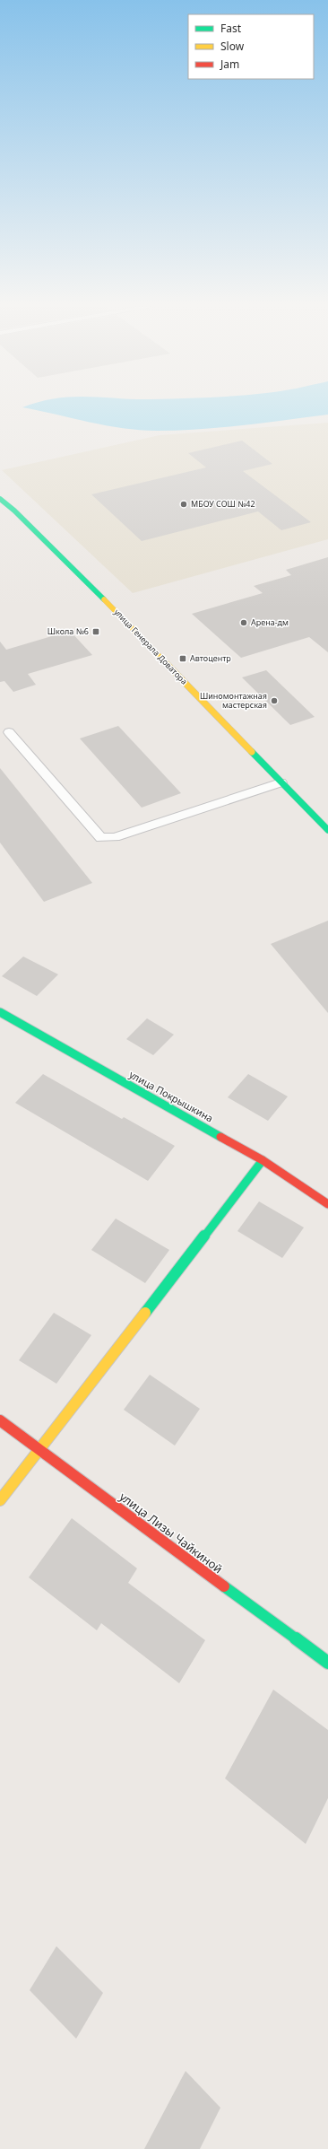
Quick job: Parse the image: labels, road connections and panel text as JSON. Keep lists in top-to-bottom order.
{
  "streets": {
    "street": ["улица Генерала Доватора", "улица Покрышкина", "улица Лизы Чайкиной"]
  },
  "places": {
    "other": ["МБОУ СОШ №42", "Арена-дм", "Шиномонтажная мастерская"],
    "transit": ["Школа №6", "Автоцентр"]
  },
  "legend": ["Fast", "Slow", "Jam"]
}
